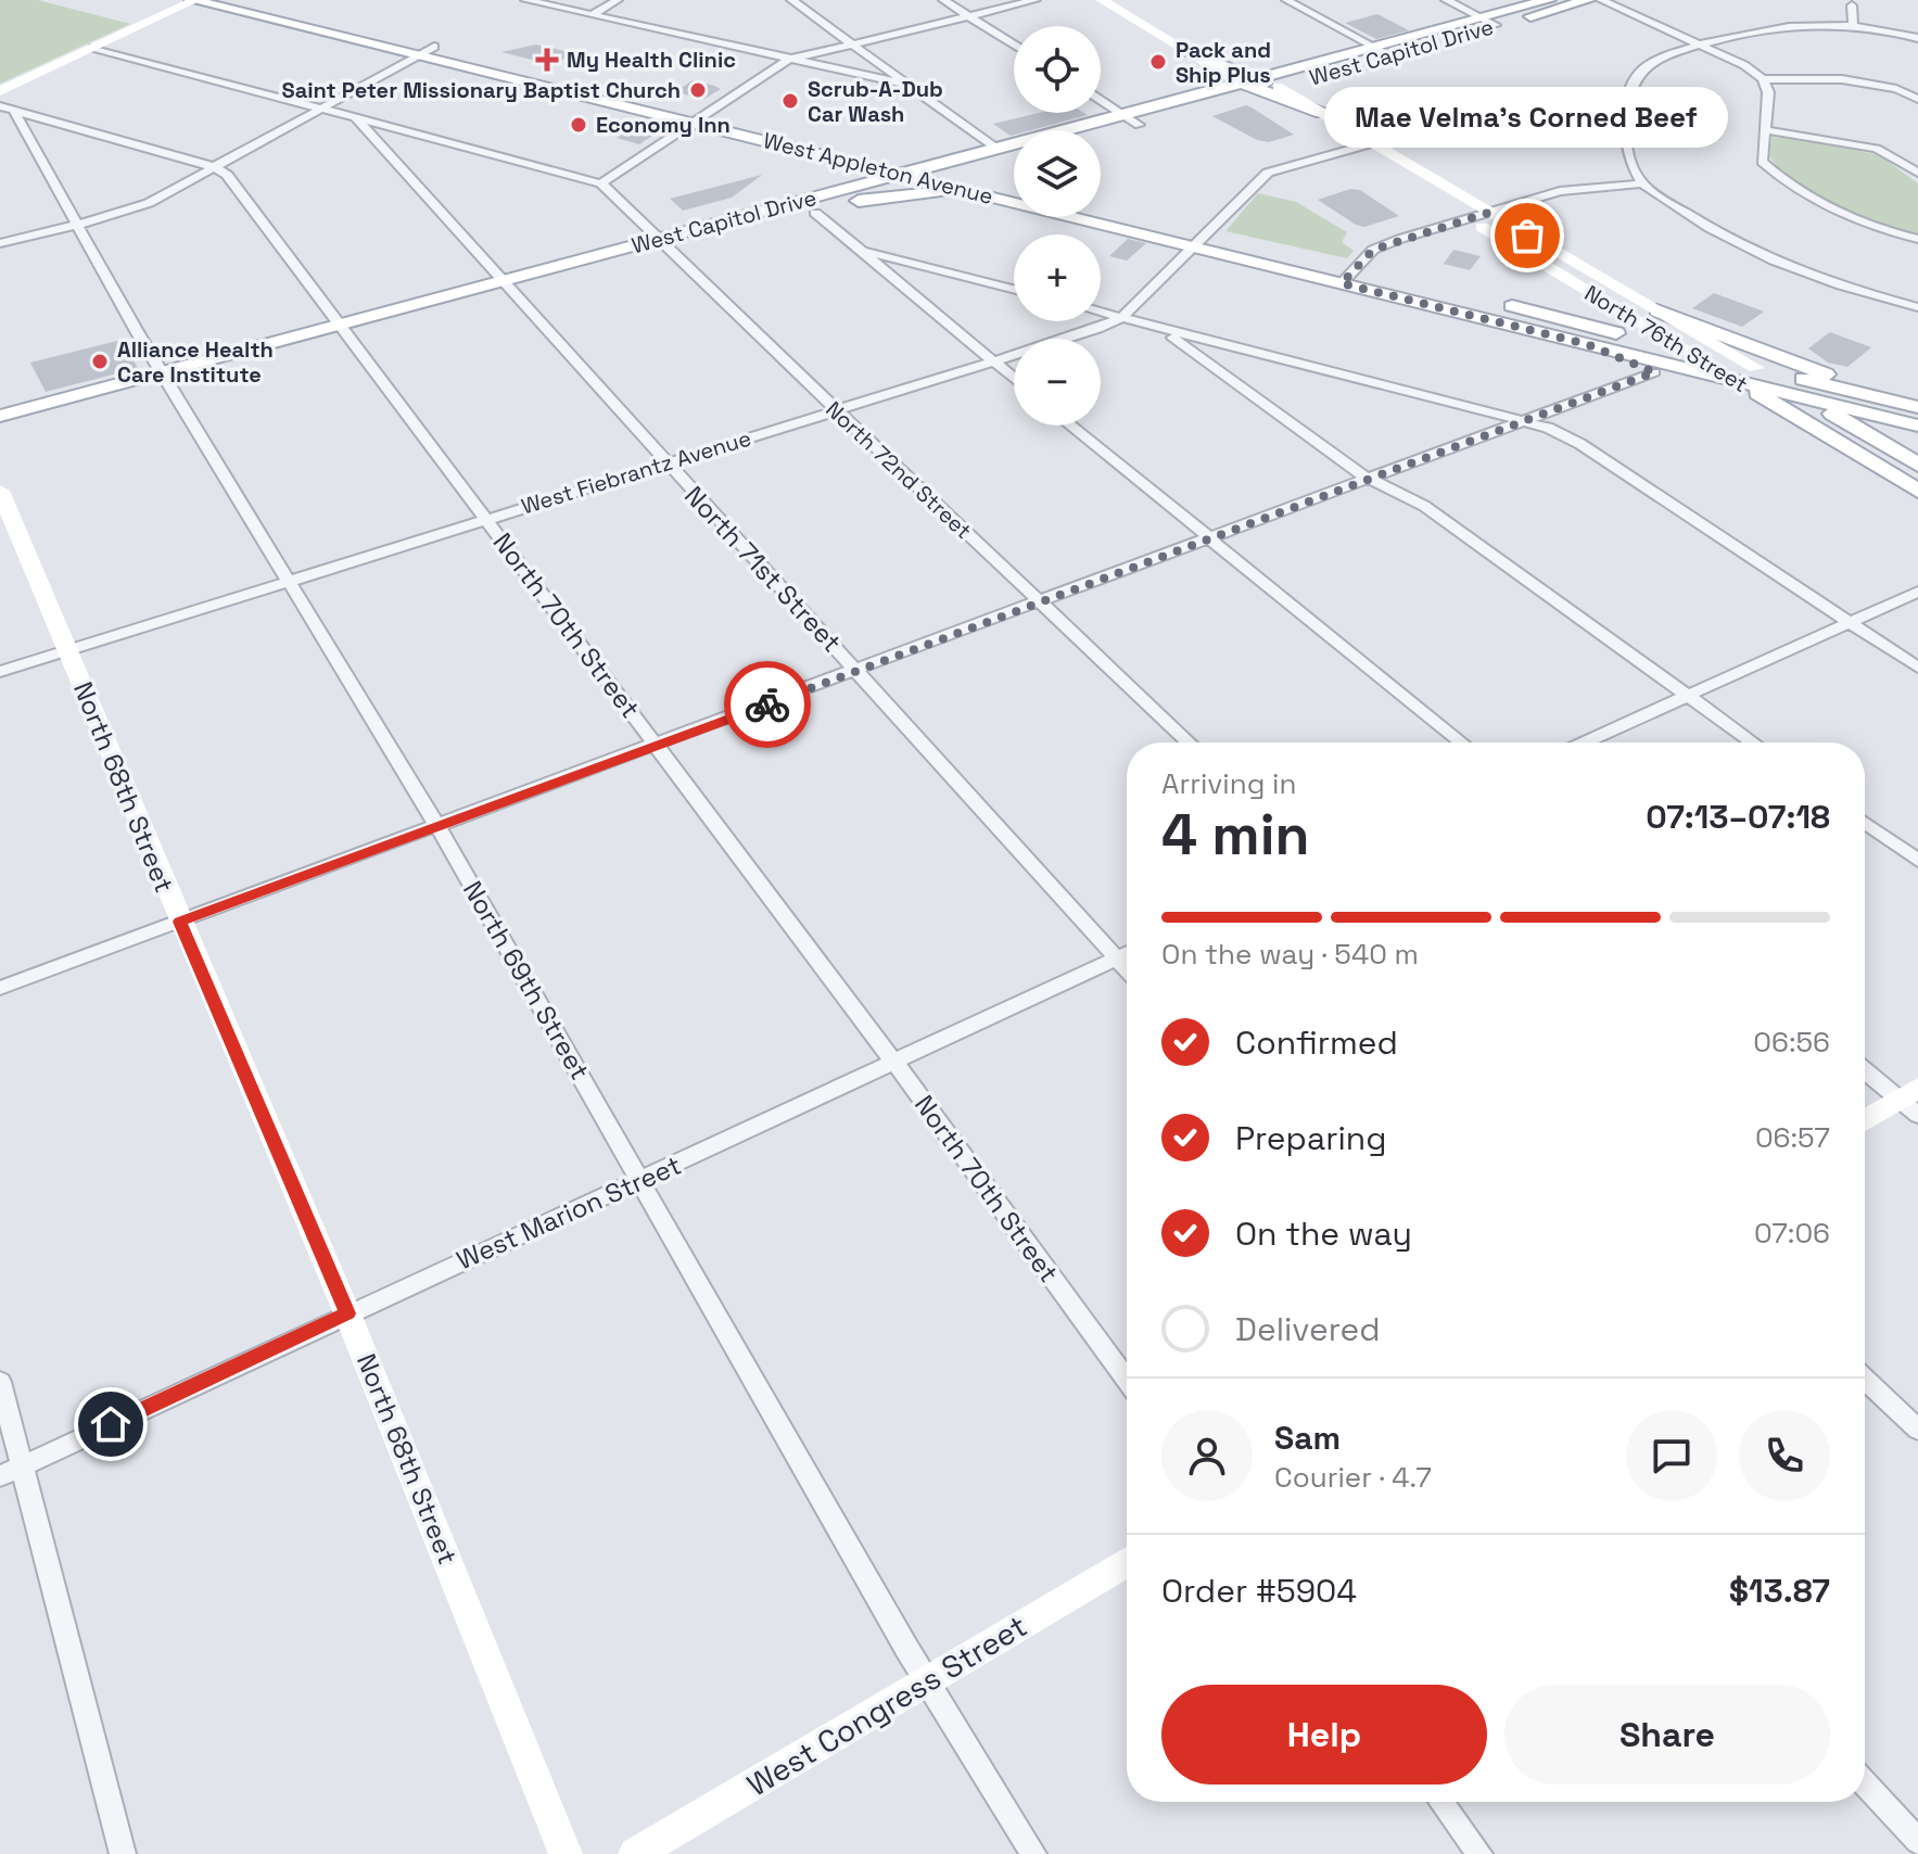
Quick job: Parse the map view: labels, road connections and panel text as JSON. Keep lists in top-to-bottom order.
{
  "streets": {
    "main road": ["West Capitol Drive", "West Appleton Avenue", "North 76th Street"],
    "street": [
      "North 72nd Street",
      "West Fiebrantz Avenue",
      "North 71st Street",
      "North 70th Street",
      "North 68th Street",
      "North 69th Street",
      "West Marion Street",
      "West Congress Street"
    ]
  },
  "crossings": [
    ["West Capitol Drive", "West Appleton Avenue"],
    ["West Capitol Drive", "North 76th Street"],
    ["West Capitol Drive", "North 72nd Street"],
    ["West Capitol Drive", "North 71st Street"],
    ["West Capitol Drive", "North 70th Street"],
    ["West Capitol Drive", "North 69th Street"],
    ["West Appleton Avenue", "North 76th Street"],
    ["North 72nd Street", "West Fiebrantz Avenue"],
    ["West Fiebrantz Avenue", "North 71st Street"],
    ["West Fiebrantz Avenue", "North 70th Street"],
    ["West Fiebrantz Avenue", "North 68th Street"],
    ["West Fiebrantz Avenue", "North 69th Street"],
    ["North 71st Street", "West Marion Street"],
    ["North 70th Street", "West Marion Street"],
    ["North 68th Street", "West Marion Street"],
    ["North 69th Street", "West Marion Street"],
    ["North 69th Street", "West Congress Street"]
  ],
  "places": {
    "health": ["My Health Clinic"],
    "other": [
      "Pack and Ship Plus",
      "Saint Peter Missionary Baptist Church",
      "Scrub-A-Dub Car Wash",
      "Economy Inn",
      "Mae Velma's Corned Beef",
      "Alliance Health Care Institute"
    ]
  },
  "page": {
    "map_buttons": ["+", "−"],
    "bubble": "Mae Velma's Corned Beef",
    "heading": ["4 min", "Arriving in", "07:13–07:18"],
    "panel": [
      "Sam",
      "Courier · 4.7",
      "Order #5904",
      "$13.87"
    ],
    "bar": "On the way · 540 m",
    "list": [
      ["Confirmed", "06:56"],
      ["Preparing", "06:57"],
      ["On the way", "07:06"],
      "Delivered"
    ],
    "buttons": ["Help", "Share"]
  }
}
